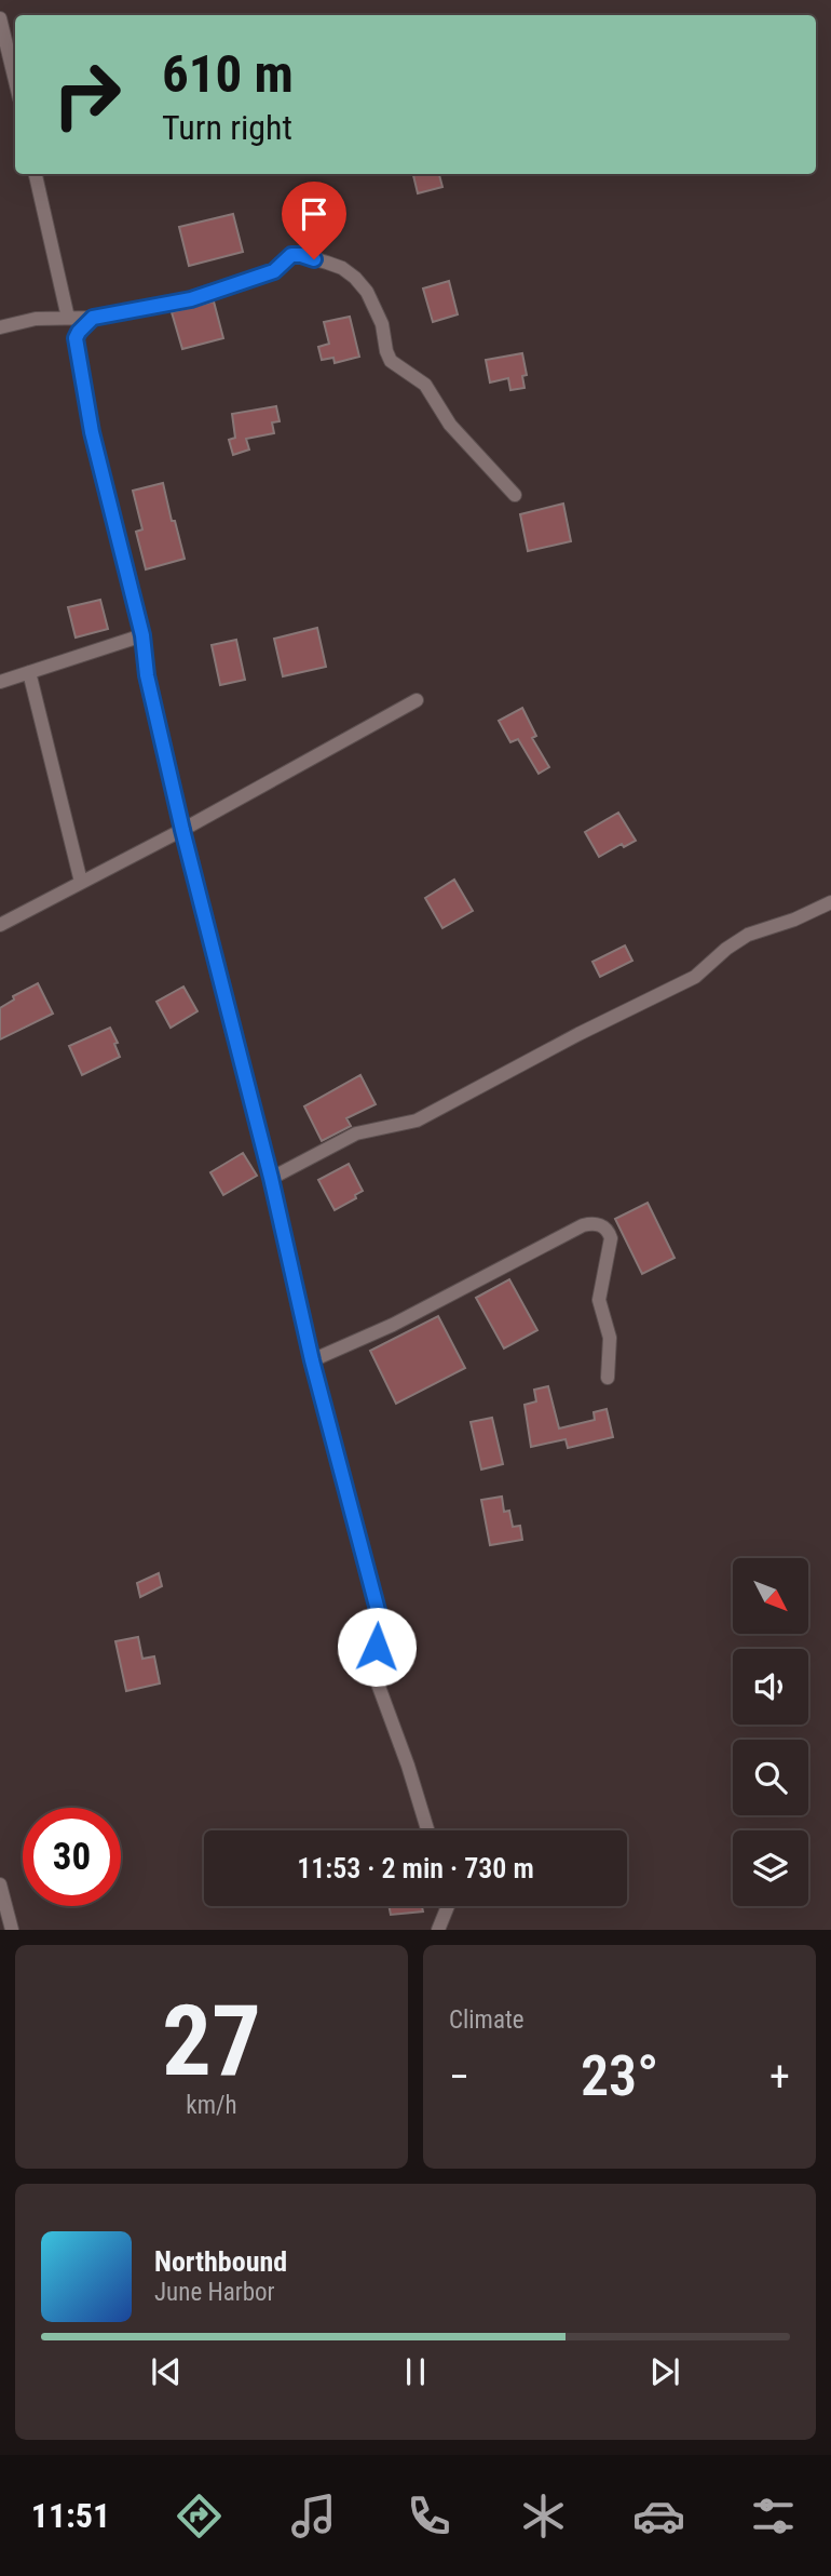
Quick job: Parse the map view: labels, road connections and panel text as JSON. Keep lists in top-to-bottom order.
{
  "north": "bottom right",
  "page": {
    "turn": ["610 m", "Turn right"],
    "limit": "30",
    "trip": "11:53 · 2 min · 730 m",
    "tile": [
      ["27", "km/h"],
      "Climate"
    ],
    "heat": ["−", "23°", "+"],
    "song": ["Northbound", "June Harbor"],
    "tabs": "11:51"
  }
}
